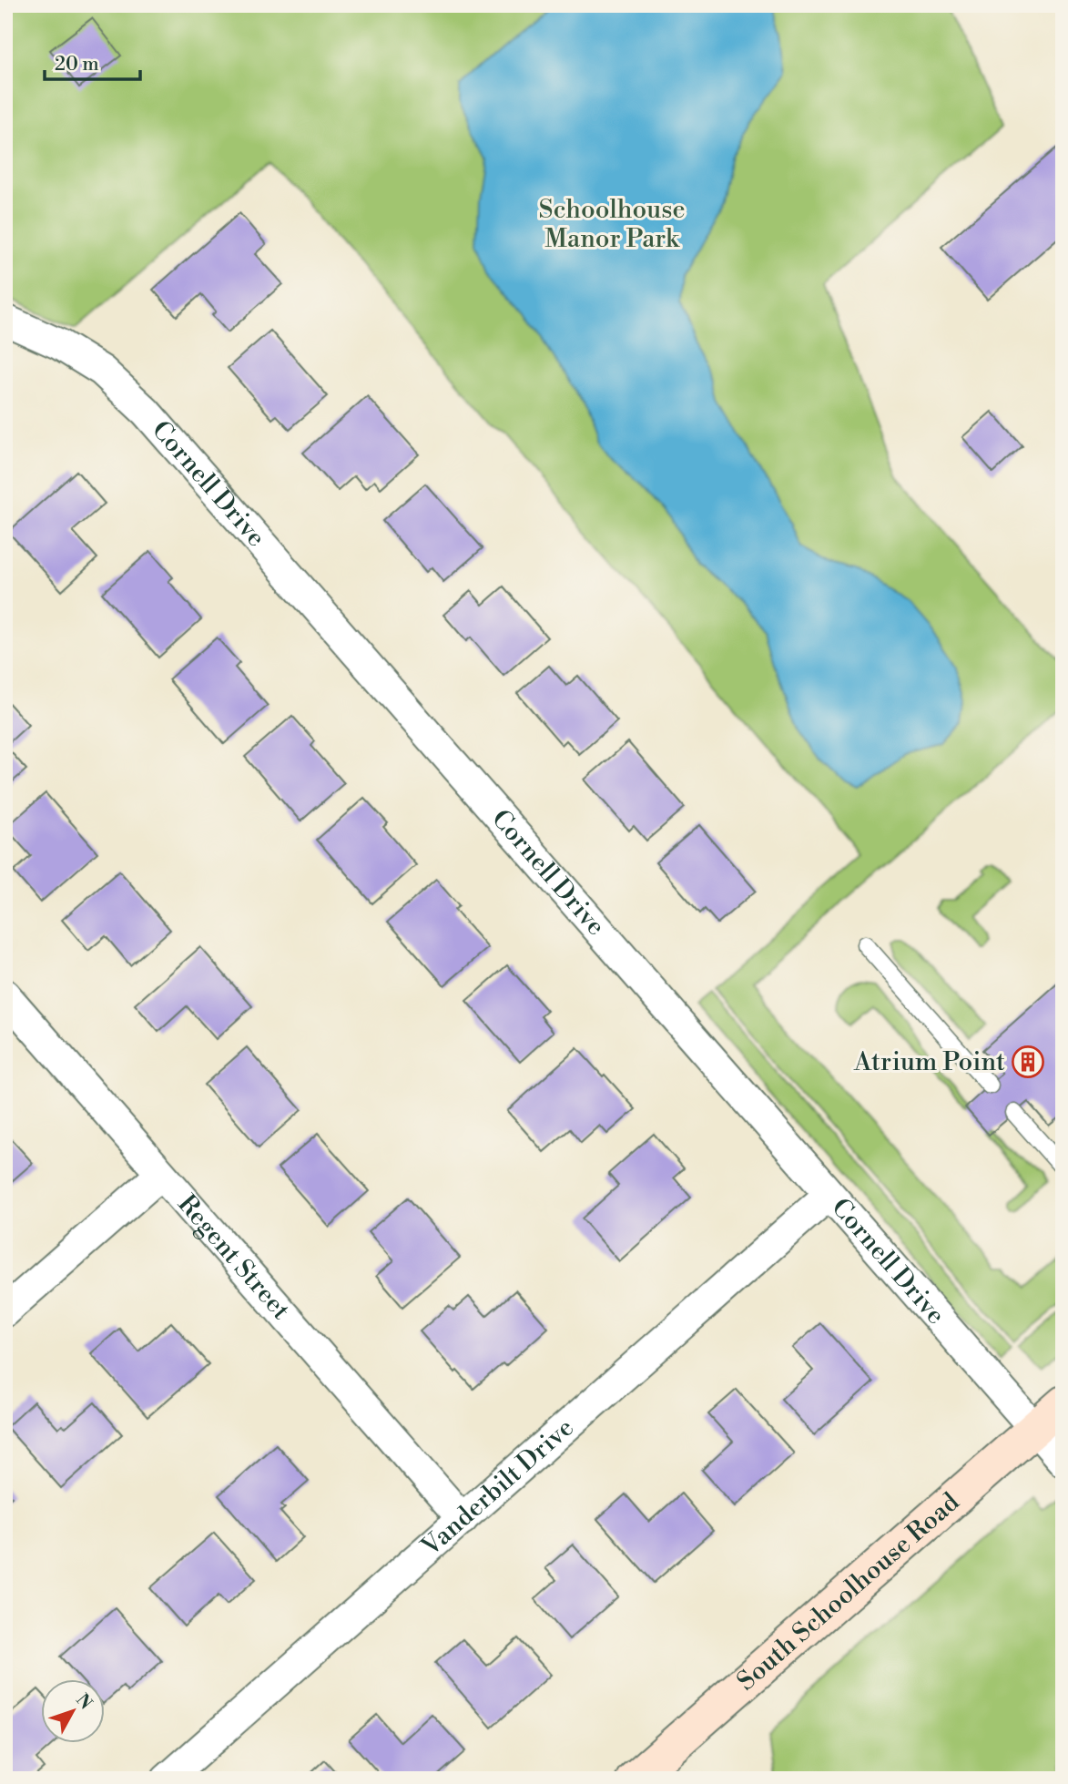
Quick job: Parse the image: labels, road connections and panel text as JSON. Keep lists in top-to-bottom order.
{
  "streets": {
    "street": [
      "Cornell Drive",
      "Regent Street",
      "Vanderbilt Drive",
      "South Schoolhouse Road"
    ]
  },
  "crossings": [
    ["Cornell Drive", "Vanderbilt Drive"],
    ["Cornell Drive", "South Schoolhouse Road"],
    ["Regent Street", "Vanderbilt Drive"]
  ],
  "parks": ["Schoolhouse Manor Park"],
  "places": {
    "building": ["Atrium Point"]
  },
  "scale_bar": "20 m",
  "north": "top right"
}
